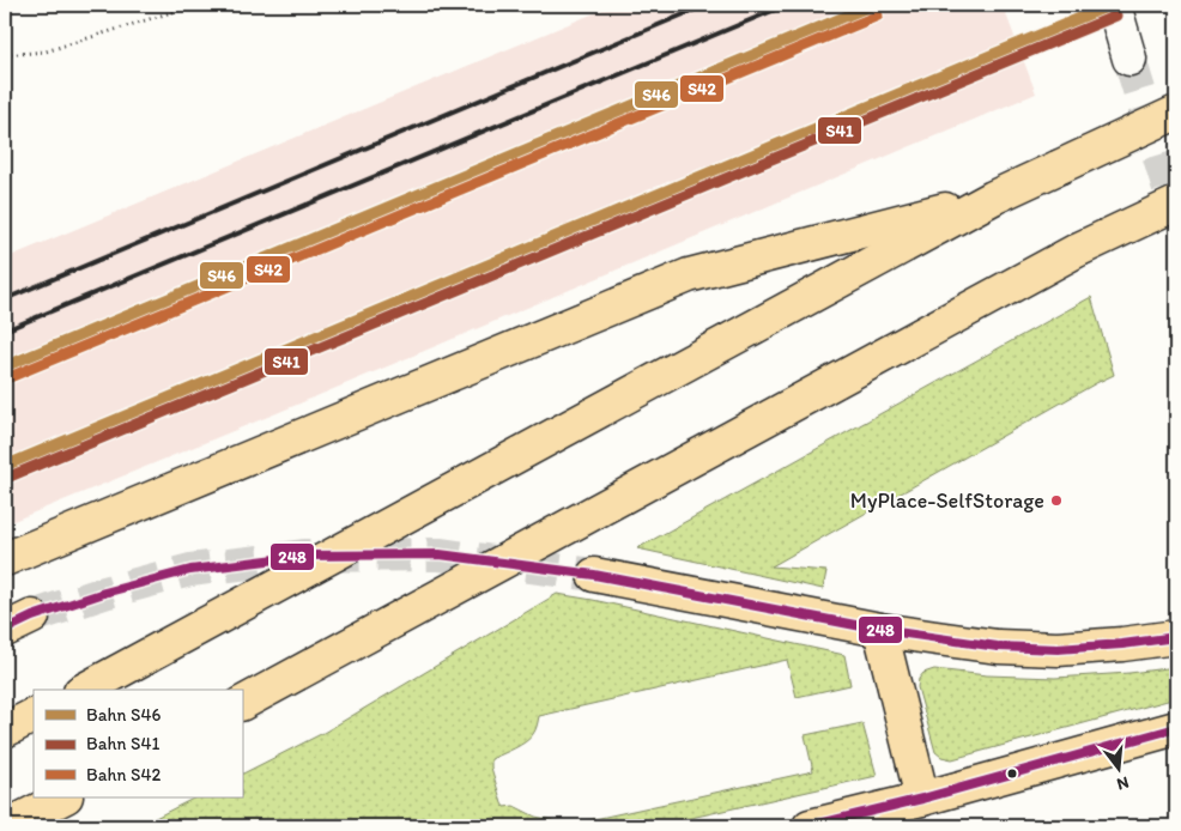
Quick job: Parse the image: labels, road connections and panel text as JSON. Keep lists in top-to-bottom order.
{
  "places": ["MyPlace-SelfStorage"],
  "lines": [
    "rail line S46",
    "rail line S41",
    "rail line S42",
    "transit line 248"
  ],
  "legend": ["Bahn S46", "Bahn S41", "Bahn S42"],
  "north": "bottom"
}
